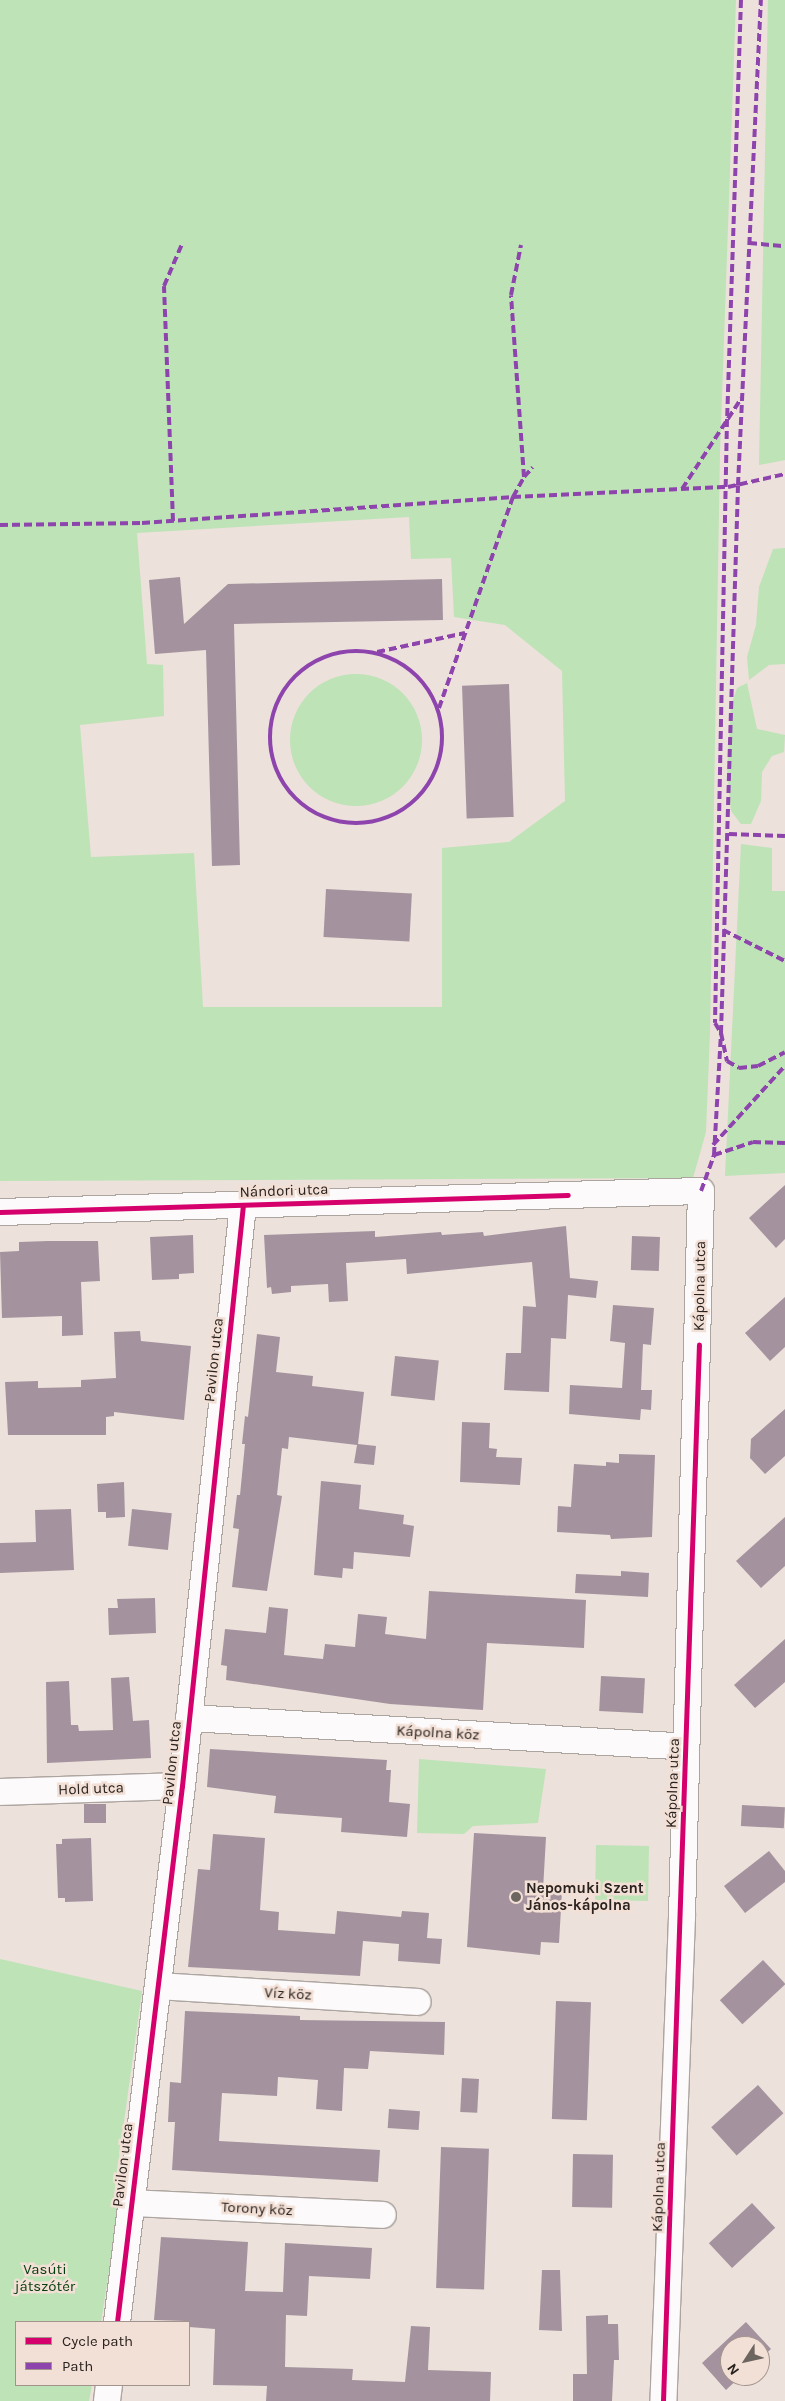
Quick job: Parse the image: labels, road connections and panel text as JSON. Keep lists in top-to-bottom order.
{
  "streets": {
    "street": [
      "Nándori utca",
      "Kápolna utca",
      "Pavilon utca",
      "Kápolna köz",
      "Hold utca",
      "Víz köz",
      "Torony köz"
    ]
  },
  "crossings": [
    ["Nándori utca", "Kápolna utca"],
    ["Nándori utca", "Pavilon utca"],
    ["Kápolna utca", "Kápolna köz"],
    ["Pavilon utca", "Kápolna köz"],
    ["Pavilon utca", "Hold utca"],
    ["Pavilon utca", "Víz köz"],
    ["Pavilon utca", "Torony köz"]
  ],
  "parks": ["Vasúti játszótér"],
  "places": ["Nepomuki Szent János-kápolna"],
  "legend": ["Cycle path", "Path"],
  "north": "bottom left"
}
